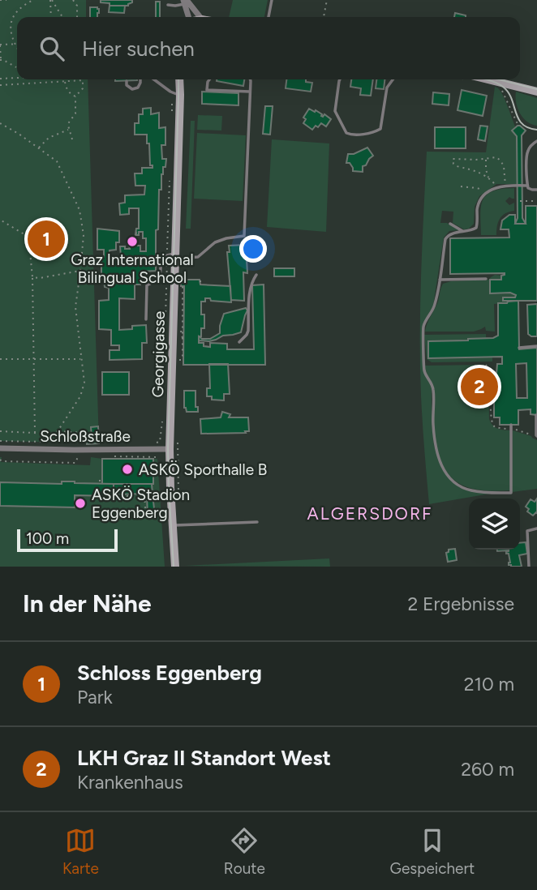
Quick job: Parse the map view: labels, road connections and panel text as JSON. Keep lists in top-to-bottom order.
{
  "streets": {
    "main road": ["Georgigasse"],
    "street": ["Schloßstraße"]
  },
  "crossings": [
    ["Georgigasse", "Schloßstraße"]
  ],
  "districts": ["ALGERSDORF"],
  "places": ["Graz International Bilingual School", "ASKÖ Sporthalle B", "ASKÖ Stadion Eggenberg"],
  "scale_bar": "100 m",
  "page": {
    "search": "Hier suchen",
    "pins": ["1", "2"],
    "scale": "100 m",
    "heading": ["In der Nähe", "2 Ergebnisse"],
    "list": [
      {
        "mark": "1",
        "name": "Schloss Eggenberg",
        "note": "Park",
        "value": "210 m"
      },
      {
        "mark": "2",
        "name": "LKH Graz II Standort West",
        "note": "Krankenhaus",
        "value": "260 m"
      }
    ],
    "nav": ["Karte", "Route", "Gespeichert"]
  }
}
